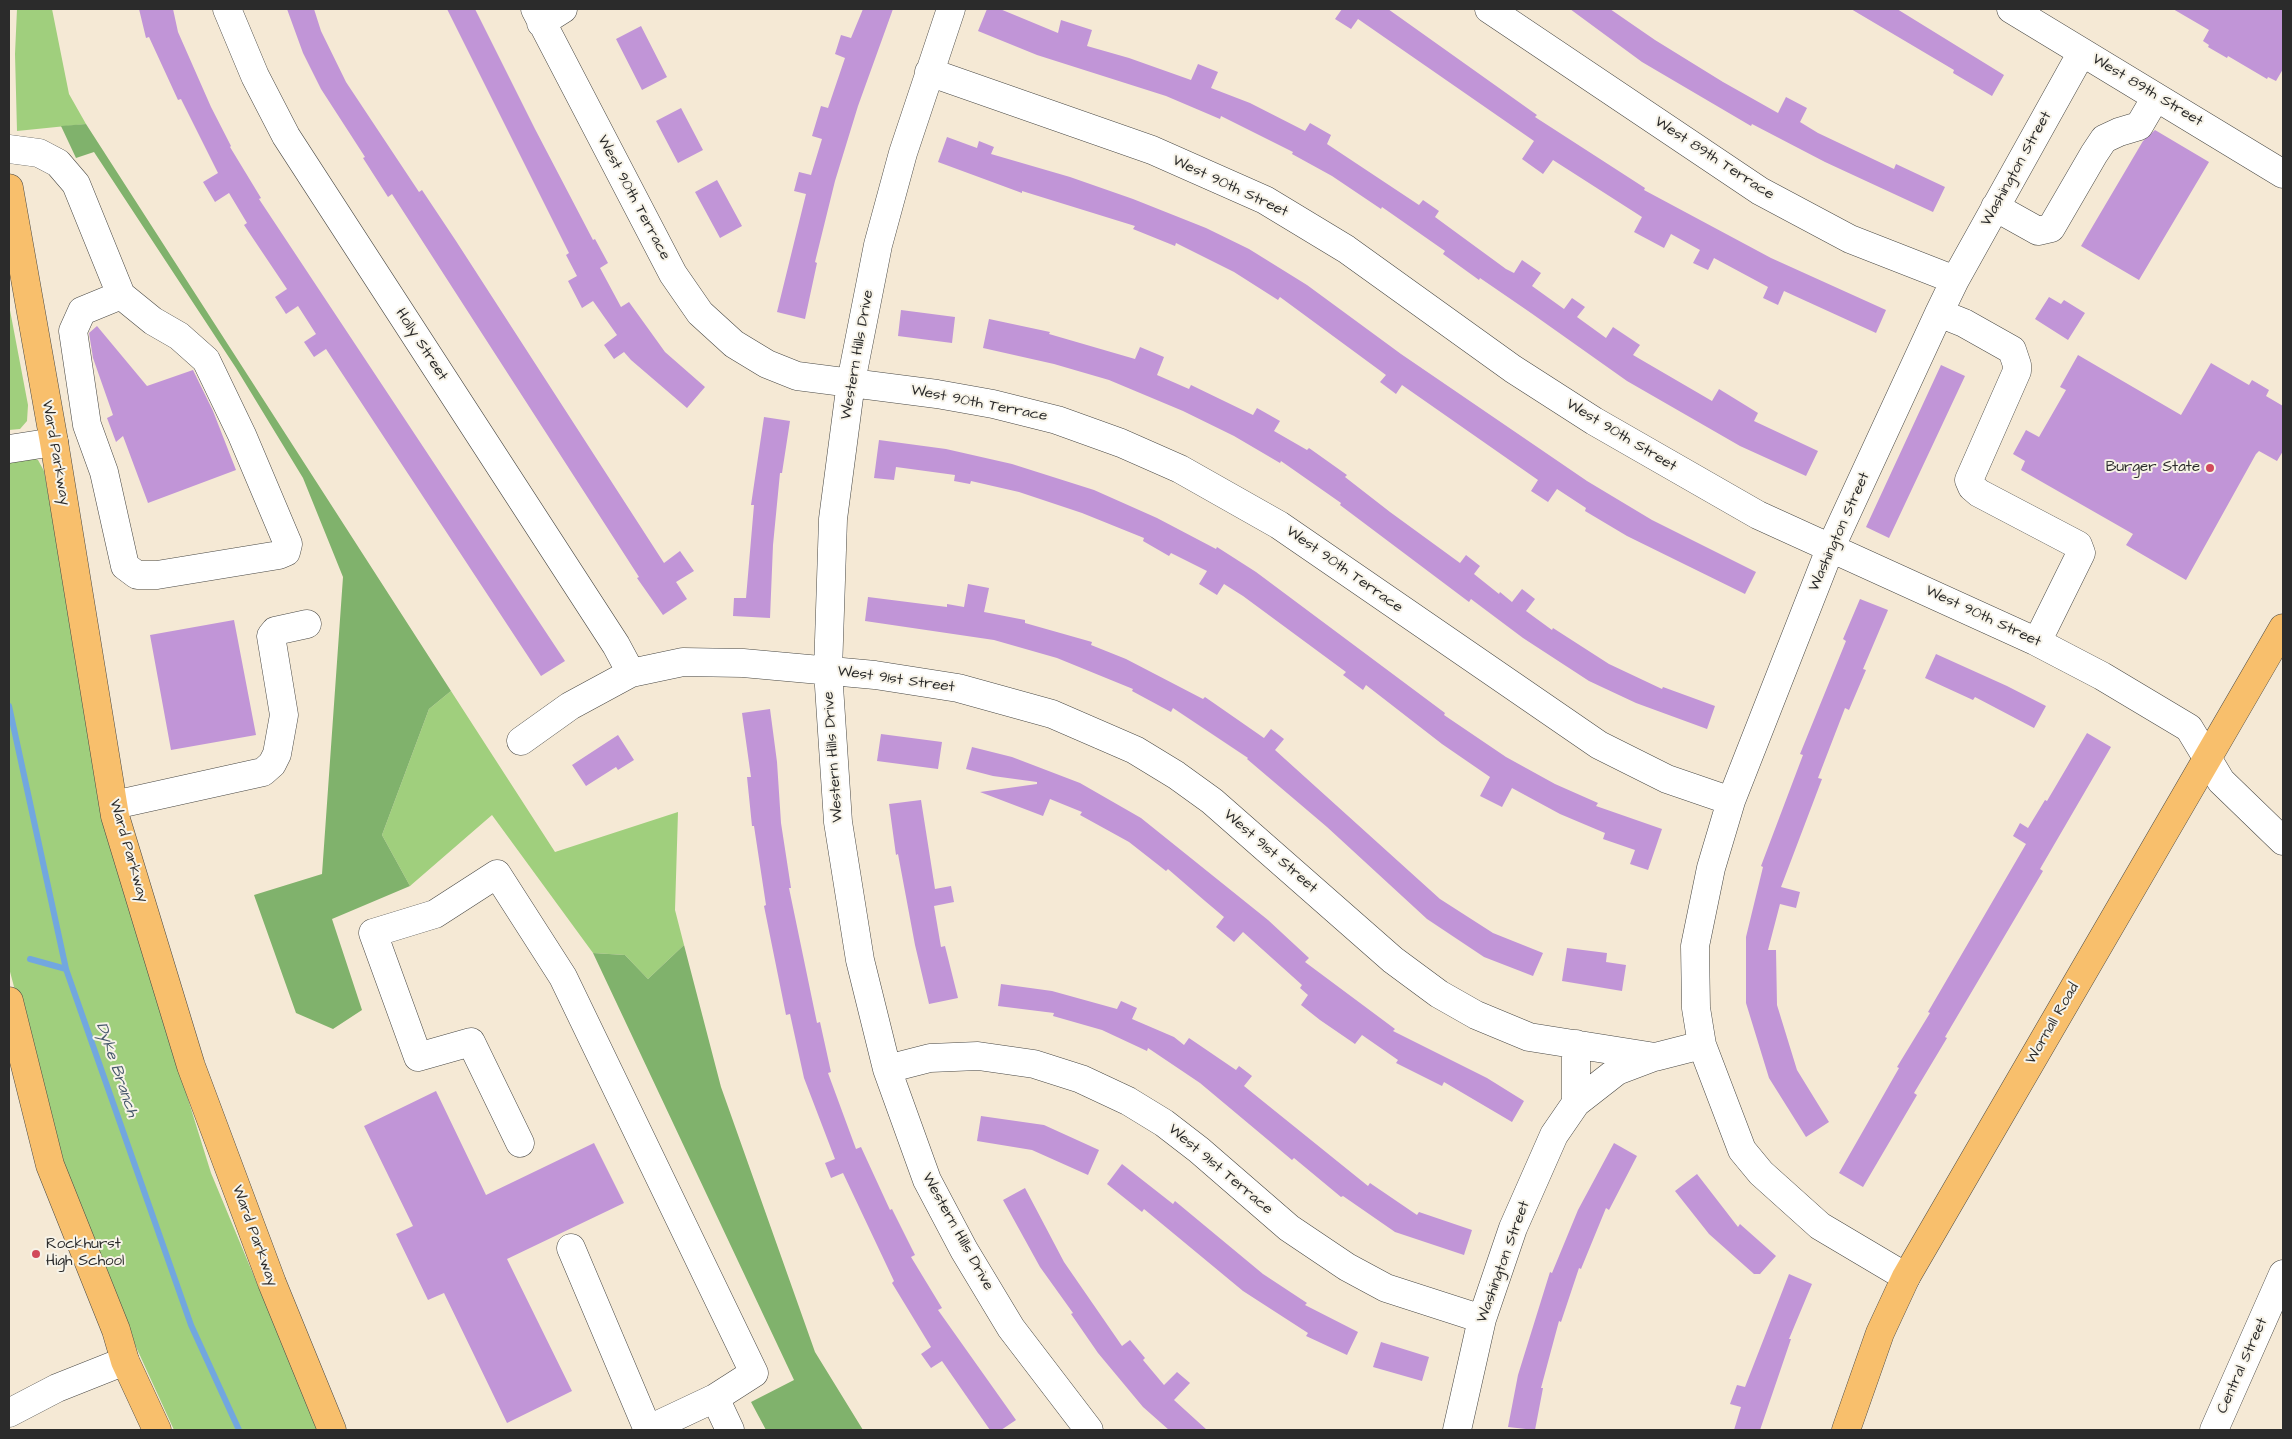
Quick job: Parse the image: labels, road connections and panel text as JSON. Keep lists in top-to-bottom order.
{
  "streets": {
    "main road": ["Ward Parkway", "Wornall Road"],
    "street": [
      "West 89th Street",
      "West 89th Terrace",
      "Washington Street",
      "West 90th Street",
      "West 90th Terrace",
      "Holly Street",
      "Western Hills Drive",
      "West 91st Street",
      "West 91st Terrace",
      "Central Street"
    ]
  },
  "crossings": [
    ["West 89th Street", "Washington Street"],
    ["West 89th Terrace", "Washington Street"],
    ["Washington Street", "West 90th Street"],
    ["Washington Street", "West 90th Terrace"],
    ["Washington Street", "West 91st Street"],
    ["Washington Street", "West 91st Terrace"],
    ["West 90th Street", "Western Hills Drive"],
    ["West 90th Street", "Wornall Road"],
    ["West 90th Terrace", "Western Hills Drive"],
    ["Holly Street", "West 91st Street"],
    ["Western Hills Drive", "West 91st Street"],
    ["Western Hills Drive", "West 91st Terrace"]
  ],
  "water": ["Dyke Branch"],
  "places": ["Burger State", "Rockhurst High School"]
}
